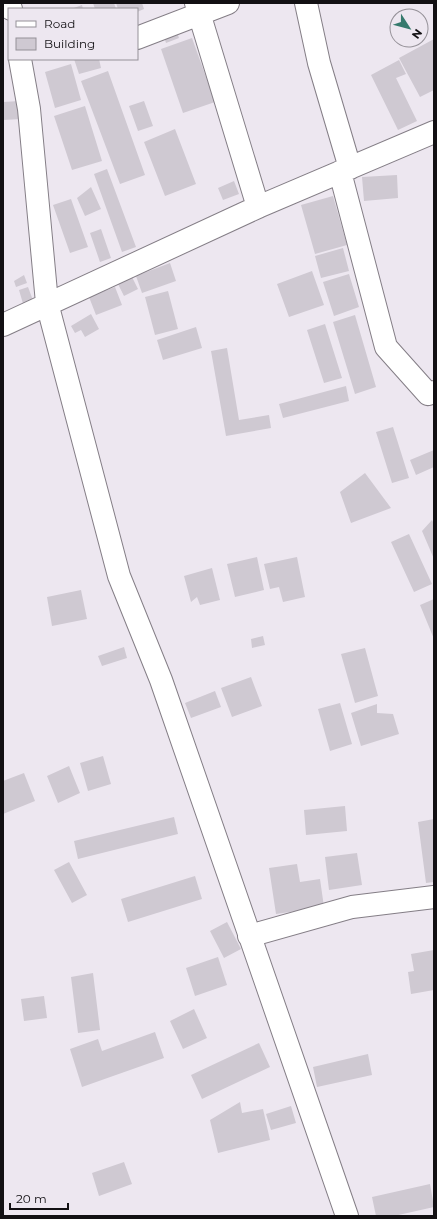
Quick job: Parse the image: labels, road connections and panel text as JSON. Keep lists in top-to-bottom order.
{
  "legend": ["Road", "Building"],
  "scale_bar": "20 m",
  "north": "bottom right"
}
